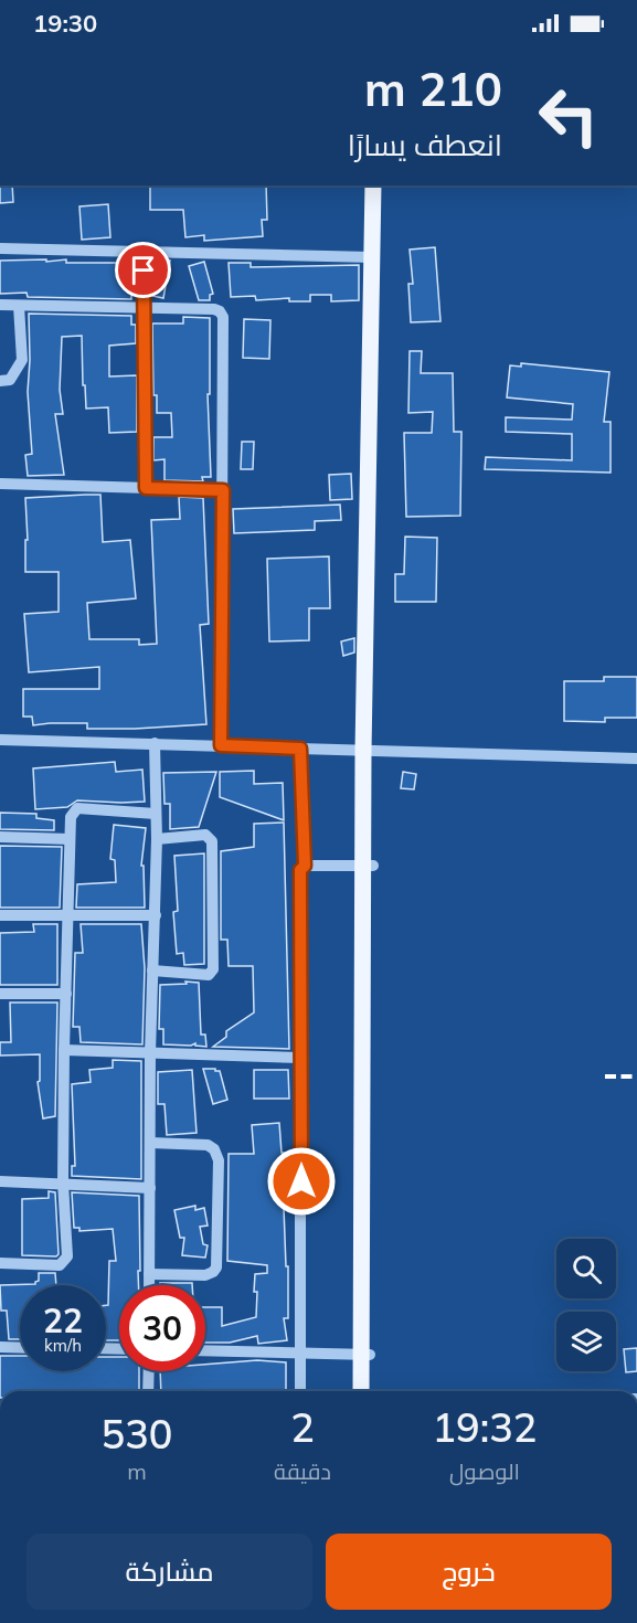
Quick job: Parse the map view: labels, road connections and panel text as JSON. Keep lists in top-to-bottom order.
{
  "page": {
    "status": "19:30",
    "turn": ["210 m", "انعطف يسارًا"],
    "speed": "22 km/h",
    "limit": "30",
    "eta": [
      "19:32",
      "الوصول",
      "2",
      "دقيقة",
      "530",
      "m"
    ],
    "buttons": ["خروج", "مشاركة"]
  }
}
